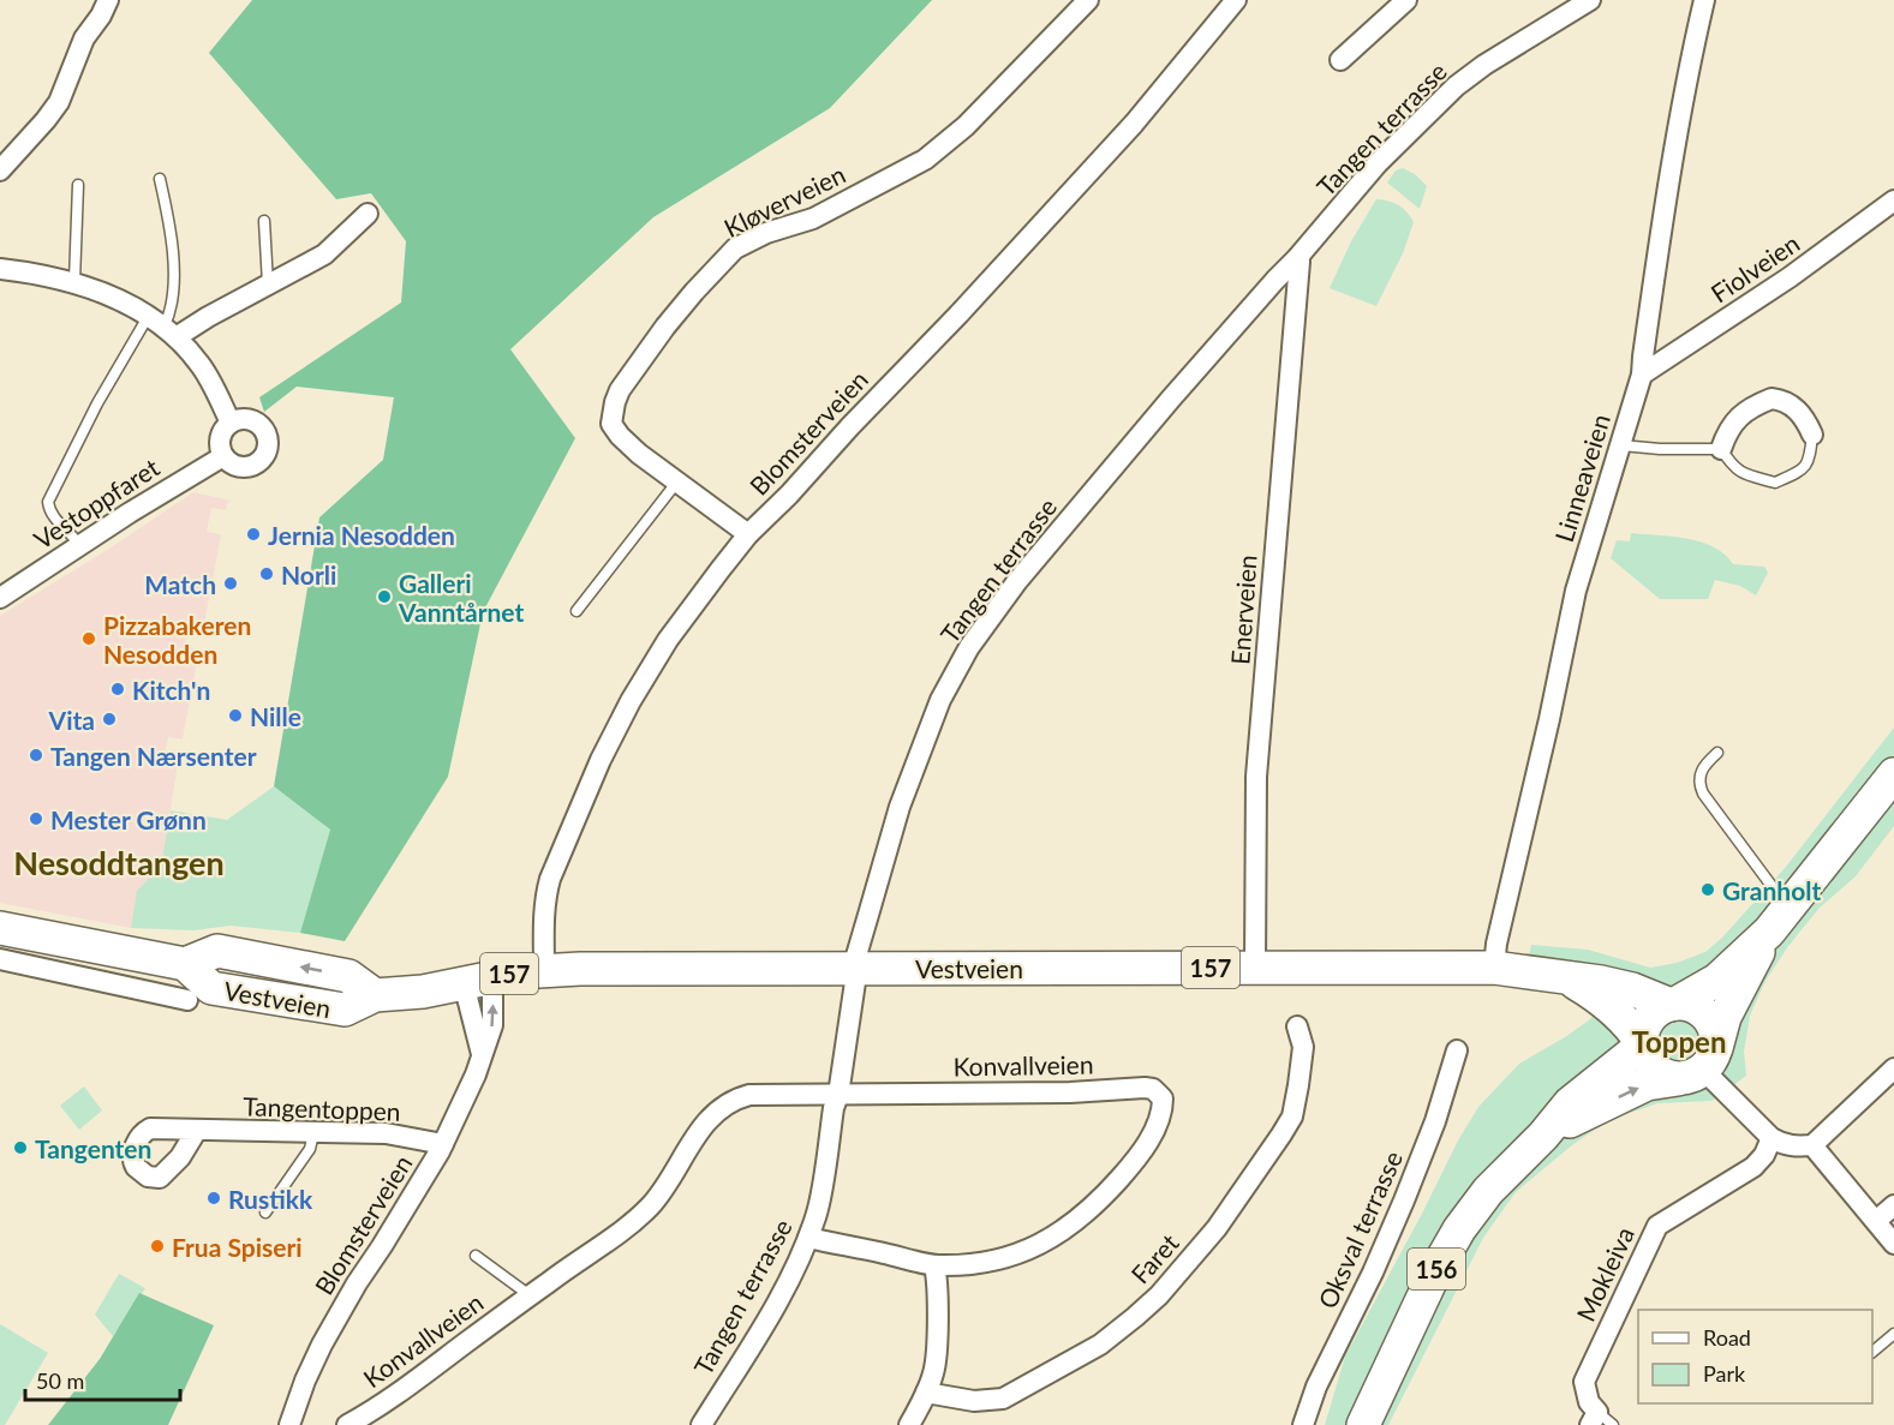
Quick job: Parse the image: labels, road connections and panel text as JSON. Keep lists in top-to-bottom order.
{
  "streets": {
    "main road": ["Vestveien", "157", "156"],
    "street": [
      "Tangen terrasse",
      "Kløverveien",
      "Fiolveien",
      "Blomsterveien",
      "Linneaveien",
      "Vestoppfaret",
      "Enerveien",
      "Konvallveien",
      "Tangentoppen",
      "Oksval terrasse",
      "Faret",
      "Mokleiva"
    ]
  },
  "crossings": [
    ["Tangen terrasse", "Enerveien"],
    ["Tangen terrasse", "Vestveien"],
    ["Tangen terrasse", "Konvallveien"],
    ["Kløverveien", "Blomsterveien"],
    ["Fiolveien", "Linneaveien"],
    ["Blomsterveien", "Vestveien"],
    ["Blomsterveien", "Tangentoppen"],
    ["Linneaveien", "Vestveien"],
    ["Enerveien", "Vestveien"],
    ["Vestveien", "156"]
  ],
  "districts": ["Nesoddtangen", "Toppen"],
  "places": [
    "Jernia Nesodden",
    "Norli",
    "Match",
    "Galleri Vanntårnet",
    "Pizzabakeren Nesodden",
    "Kitch'n",
    "Nille",
    "Vita",
    "Tangen Nærsenter",
    "Mester Grønn",
    "Granholt",
    "Tangenten",
    "Rustikk",
    "Frua Spiseri"
  ],
  "legend": ["Road", "Park"],
  "scale_bar": "50 m"
}
